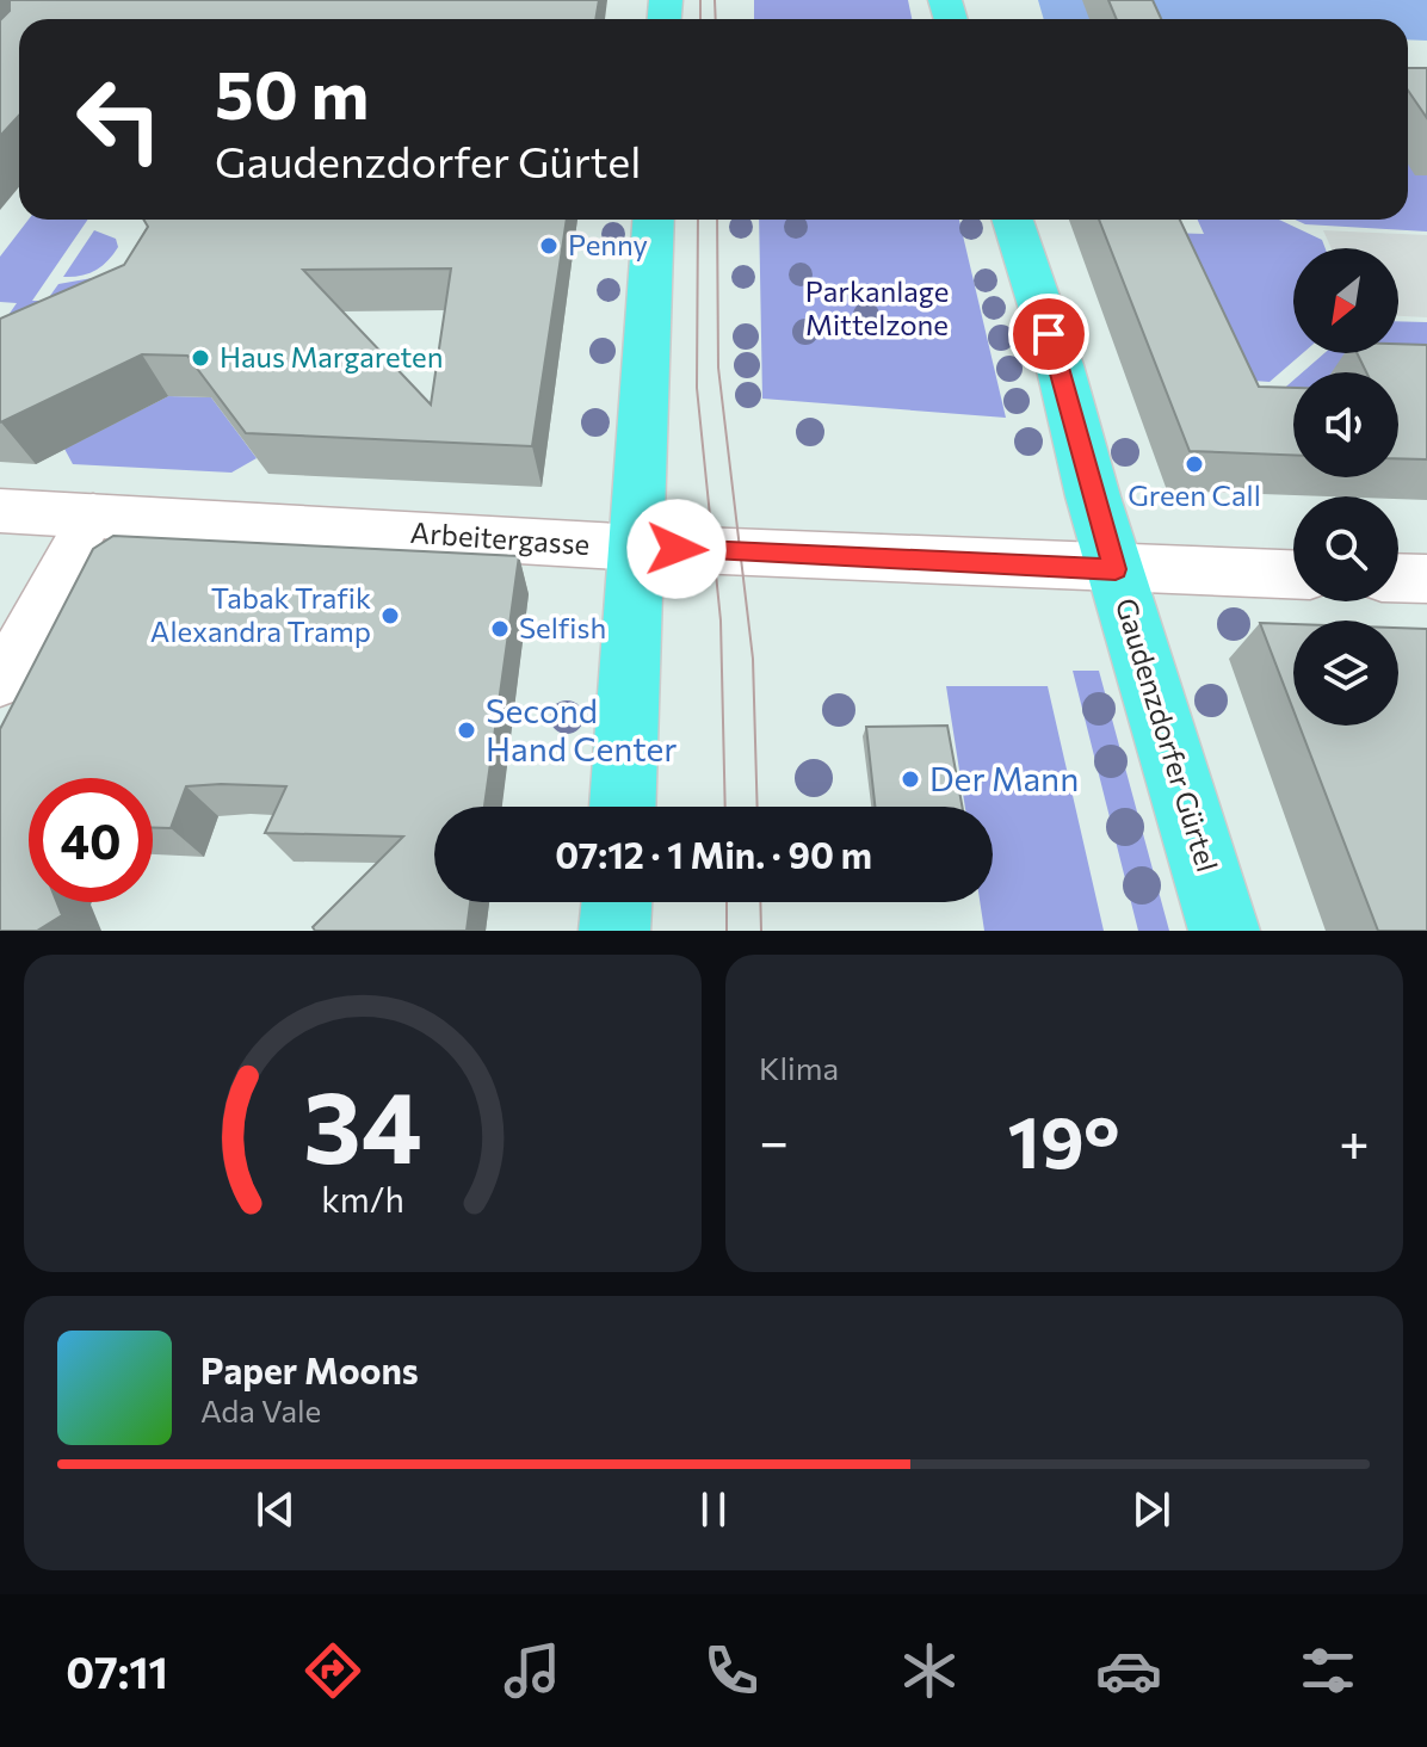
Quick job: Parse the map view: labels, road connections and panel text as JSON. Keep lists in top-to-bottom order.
{
  "streets": {
    "main road": ["Gaudenzdorfer Gürtel"],
    "street": ["Arbeitergasse"]
  },
  "crossings": [
    ["Arbeitergasse", "Gaudenzdorfer Gürtel"]
  ],
  "parks": ["Parkanlage Mittelzone"],
  "places": [
    "Penny",
    "Haus Margareten",
    "Green Call",
    "Tabak Trafik Alexandra Tramp",
    "Selfish",
    "Second Hand Center",
    "Der Mann"
  ],
  "north": "bottom left",
  "page": {
    "turn": ["50 m", "Gaudenzdorfer Gürtel"],
    "limit": "40",
    "trip": "07:12 · 1 Min. · 90 m",
    "tile": "Klima",
    "heat": ["−", "19°", "+"],
    "song": ["Paper Moons", "Ada Vale"],
    "tabs": "07:11",
    "gauge": ["34", "km/h"]
  }
}
